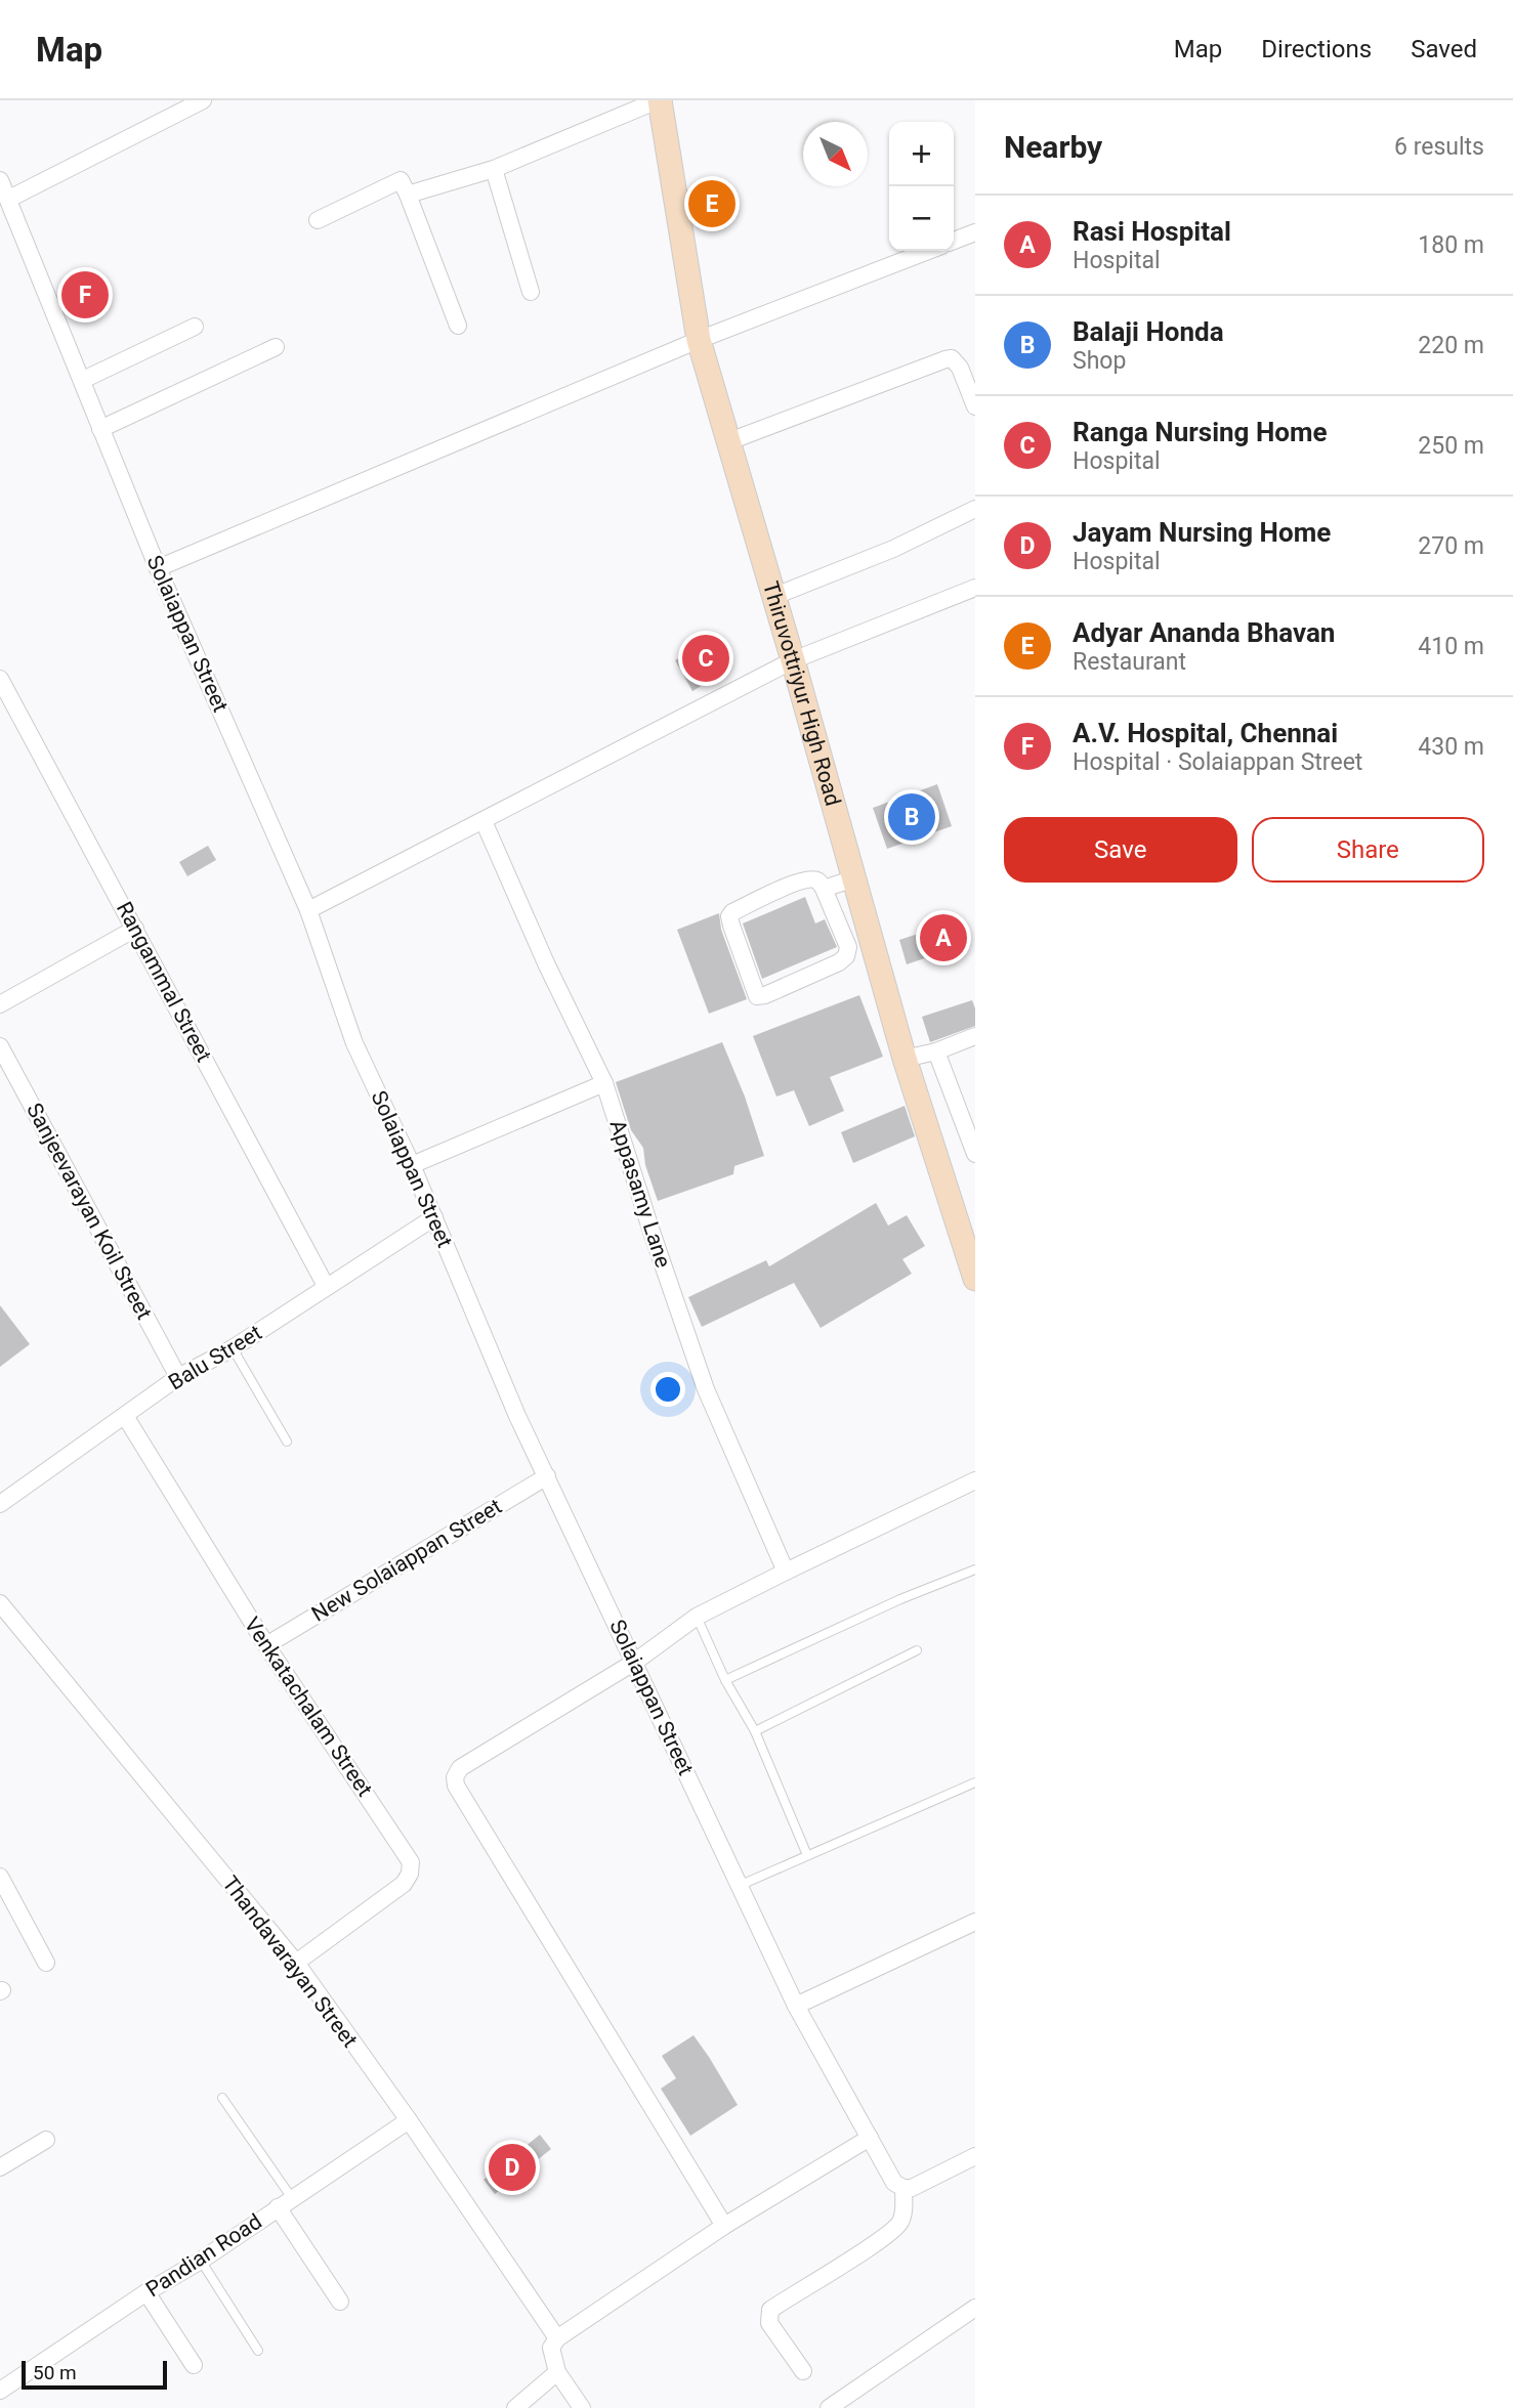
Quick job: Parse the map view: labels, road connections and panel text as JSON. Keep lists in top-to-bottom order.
{
  "streets": {
    "main road": ["Thiruvottriyur High Road"],
    "street": [
      "Solaiappan Street",
      "Rangammal Street",
      "Appasamy Lane",
      "Sanjeevarayan Koil Street",
      "Balu Street",
      "New Solaiappan Street",
      "Venkatachalam Street",
      "Thandavarayan Street",
      "Pandian Road"
    ]
  },
  "crossings": [
    ["Solaiappan Street", "Balu Street"],
    ["Solaiappan Street", "New Solaiappan Street"],
    ["Rangammal Street", "Balu Street"],
    ["Sanjeevarayan Koil Street", "Balu Street"],
    ["Balu Street", "Venkatachalam Street"],
    ["New Solaiappan Street", "Venkatachalam Street"],
    ["Venkatachalam Street", "Thandavarayan Street"],
    ["Thandavarayan Street", "Pandian Road"]
  ],
  "scale_bar": "50 m",
  "north": "bottom right",
  "page": {
    "header": "Map",
    "nav": ["Map", "Directions", "Saved"],
    "heading": ["Nearby", "6 results"],
    "map_buttons": ["+", "−"],
    "pins": [
      "E",
      "F",
      "C",
      "B",
      "A",
      "D"
    ],
    "list": [
      {
        "mark": "A",
        "name": "Rasi Hospital",
        "note": "Hospital",
        "value": "180 m"
      },
      {
        "mark": "B",
        "name": "Balaji Honda",
        "note": "Shop",
        "value": "220 m"
      },
      {
        "mark": "C",
        "name": "Ranga Nursing Home",
        "note": "Hospital",
        "value": "250 m"
      },
      {
        "mark": "D",
        "name": "Jayam Nursing Home",
        "note": "Hospital",
        "value": "270 m"
      },
      {
        "mark": "E",
        "name": "Adyar Ananda Bhavan",
        "note": "Restaurant",
        "value": "410 m"
      },
      {
        "mark": "F",
        "name": "A.V. Hospital, Chennai",
        "note": "Hospital · Solaiappan Street",
        "value": "430 m"
      }
    ],
    "buttons": ["Save", "Share"],
    "scale": "50 m"
  }
}
